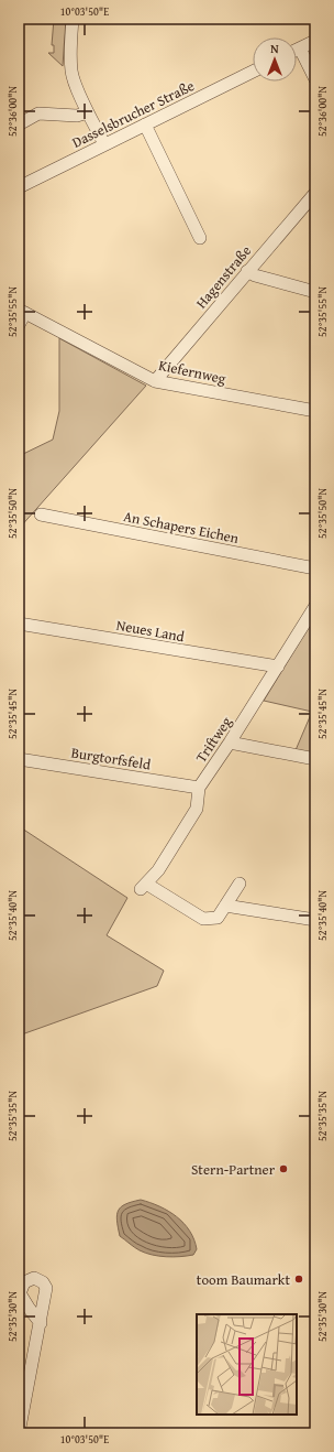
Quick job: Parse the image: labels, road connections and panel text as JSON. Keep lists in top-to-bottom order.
{
  "streets": {
    "street": [
      "Dasselsbrucher Straße",
      "Hagenstraße",
      "Kiefernweg",
      "An Schapers Eichen",
      "Neues Land",
      "Triftweg",
      "Burgtorfsfeld"
    ]
  },
  "crossings": [
    ["Hagenstraße", "Kiefernweg"],
    ["Neues Land", "Triftweg"],
    ["Triftweg", "Burgtorfsfeld"]
  ],
  "places": ["Stern-Partner", "toom Baumarkt"],
  "north": "top",
  "coordinates": [
    "10°03'50\"E",
    "52°36'00\"N",
    "52°35'55\"N",
    "52°35'50\"N",
    "52°35'45\"N",
    "52°35'40\"N",
    "52°35'35\"N",
    "52°35'30\"N"
  ]
}
